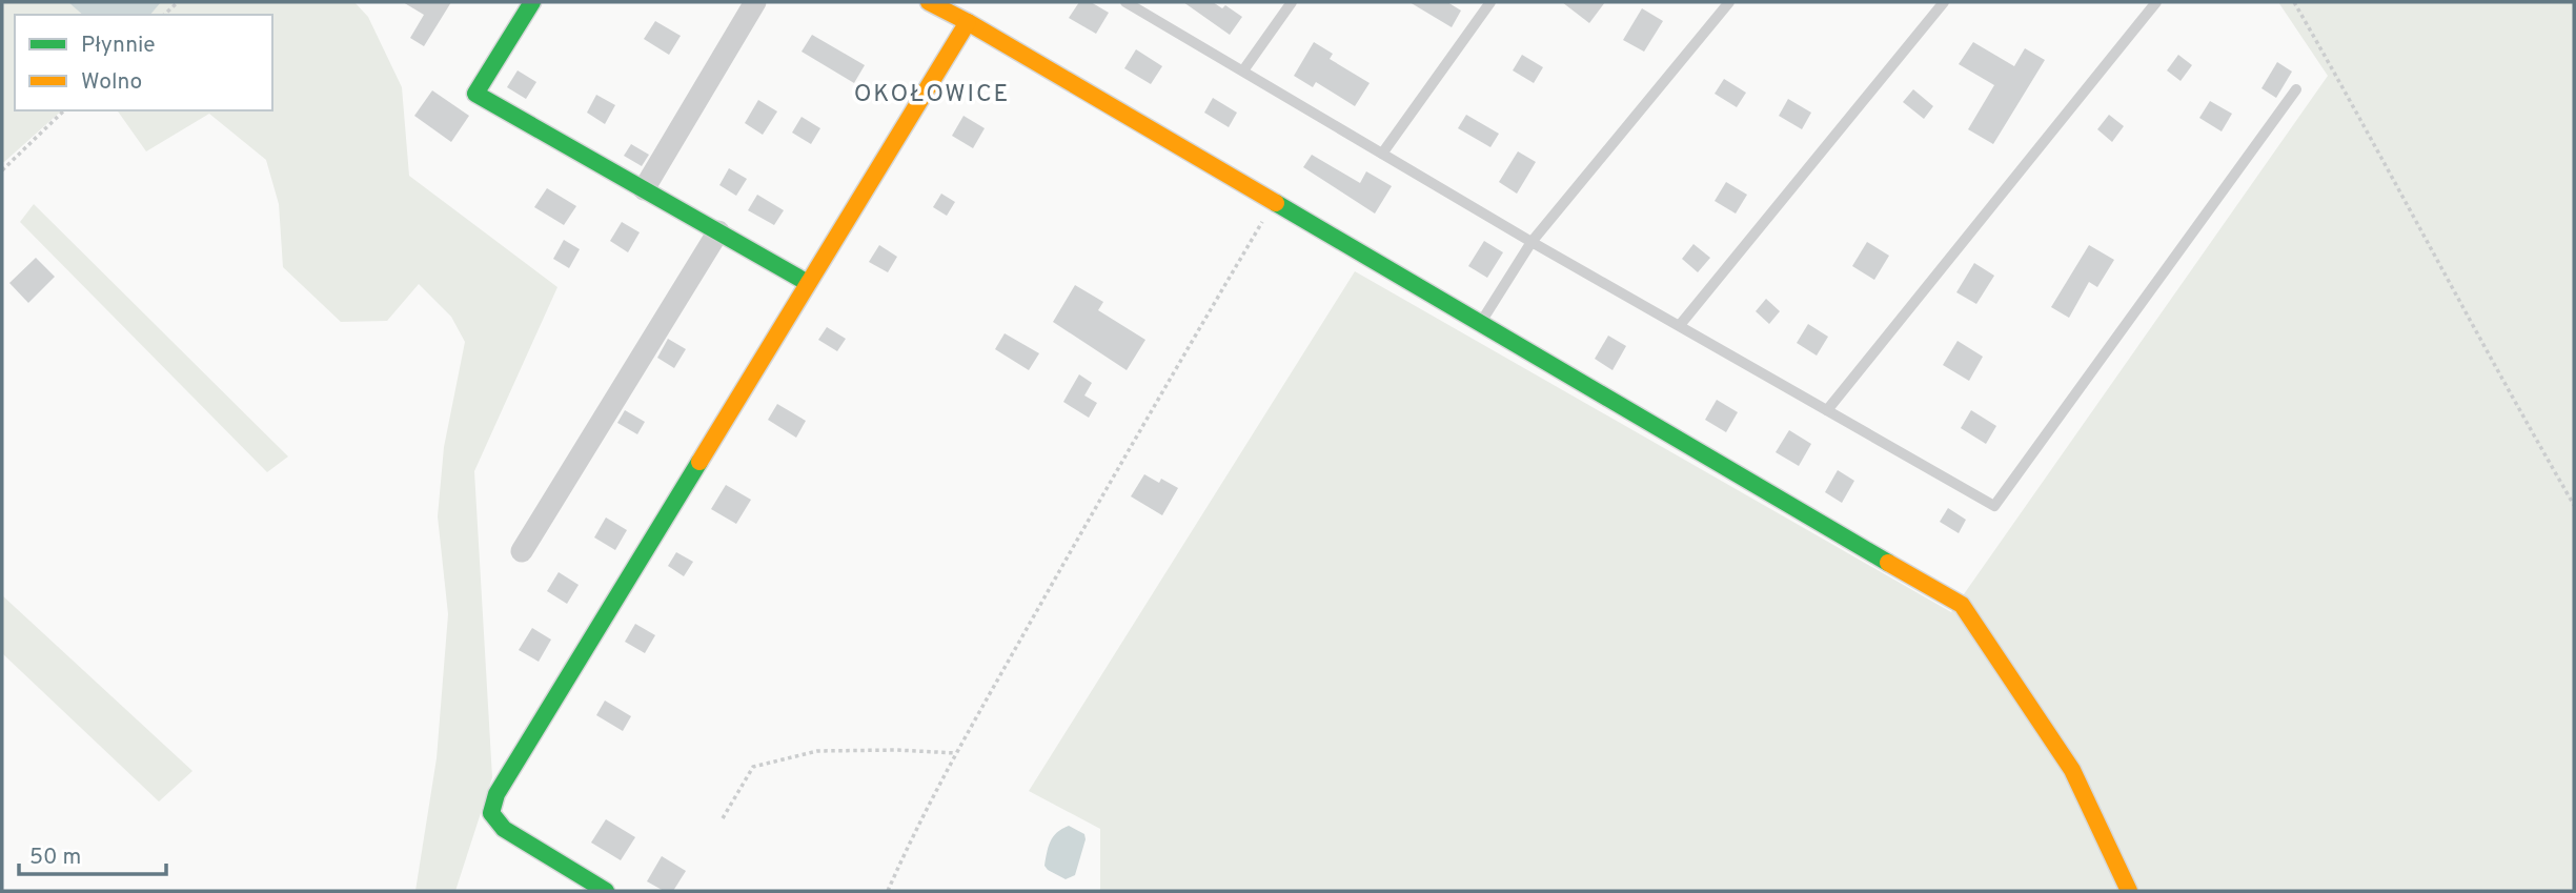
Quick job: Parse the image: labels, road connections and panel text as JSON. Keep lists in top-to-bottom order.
{
  "districts": ["OKOŁOWICE"],
  "legend": ["Płynnie", "Wolno"],
  "scale_bar": "50 m"
}
